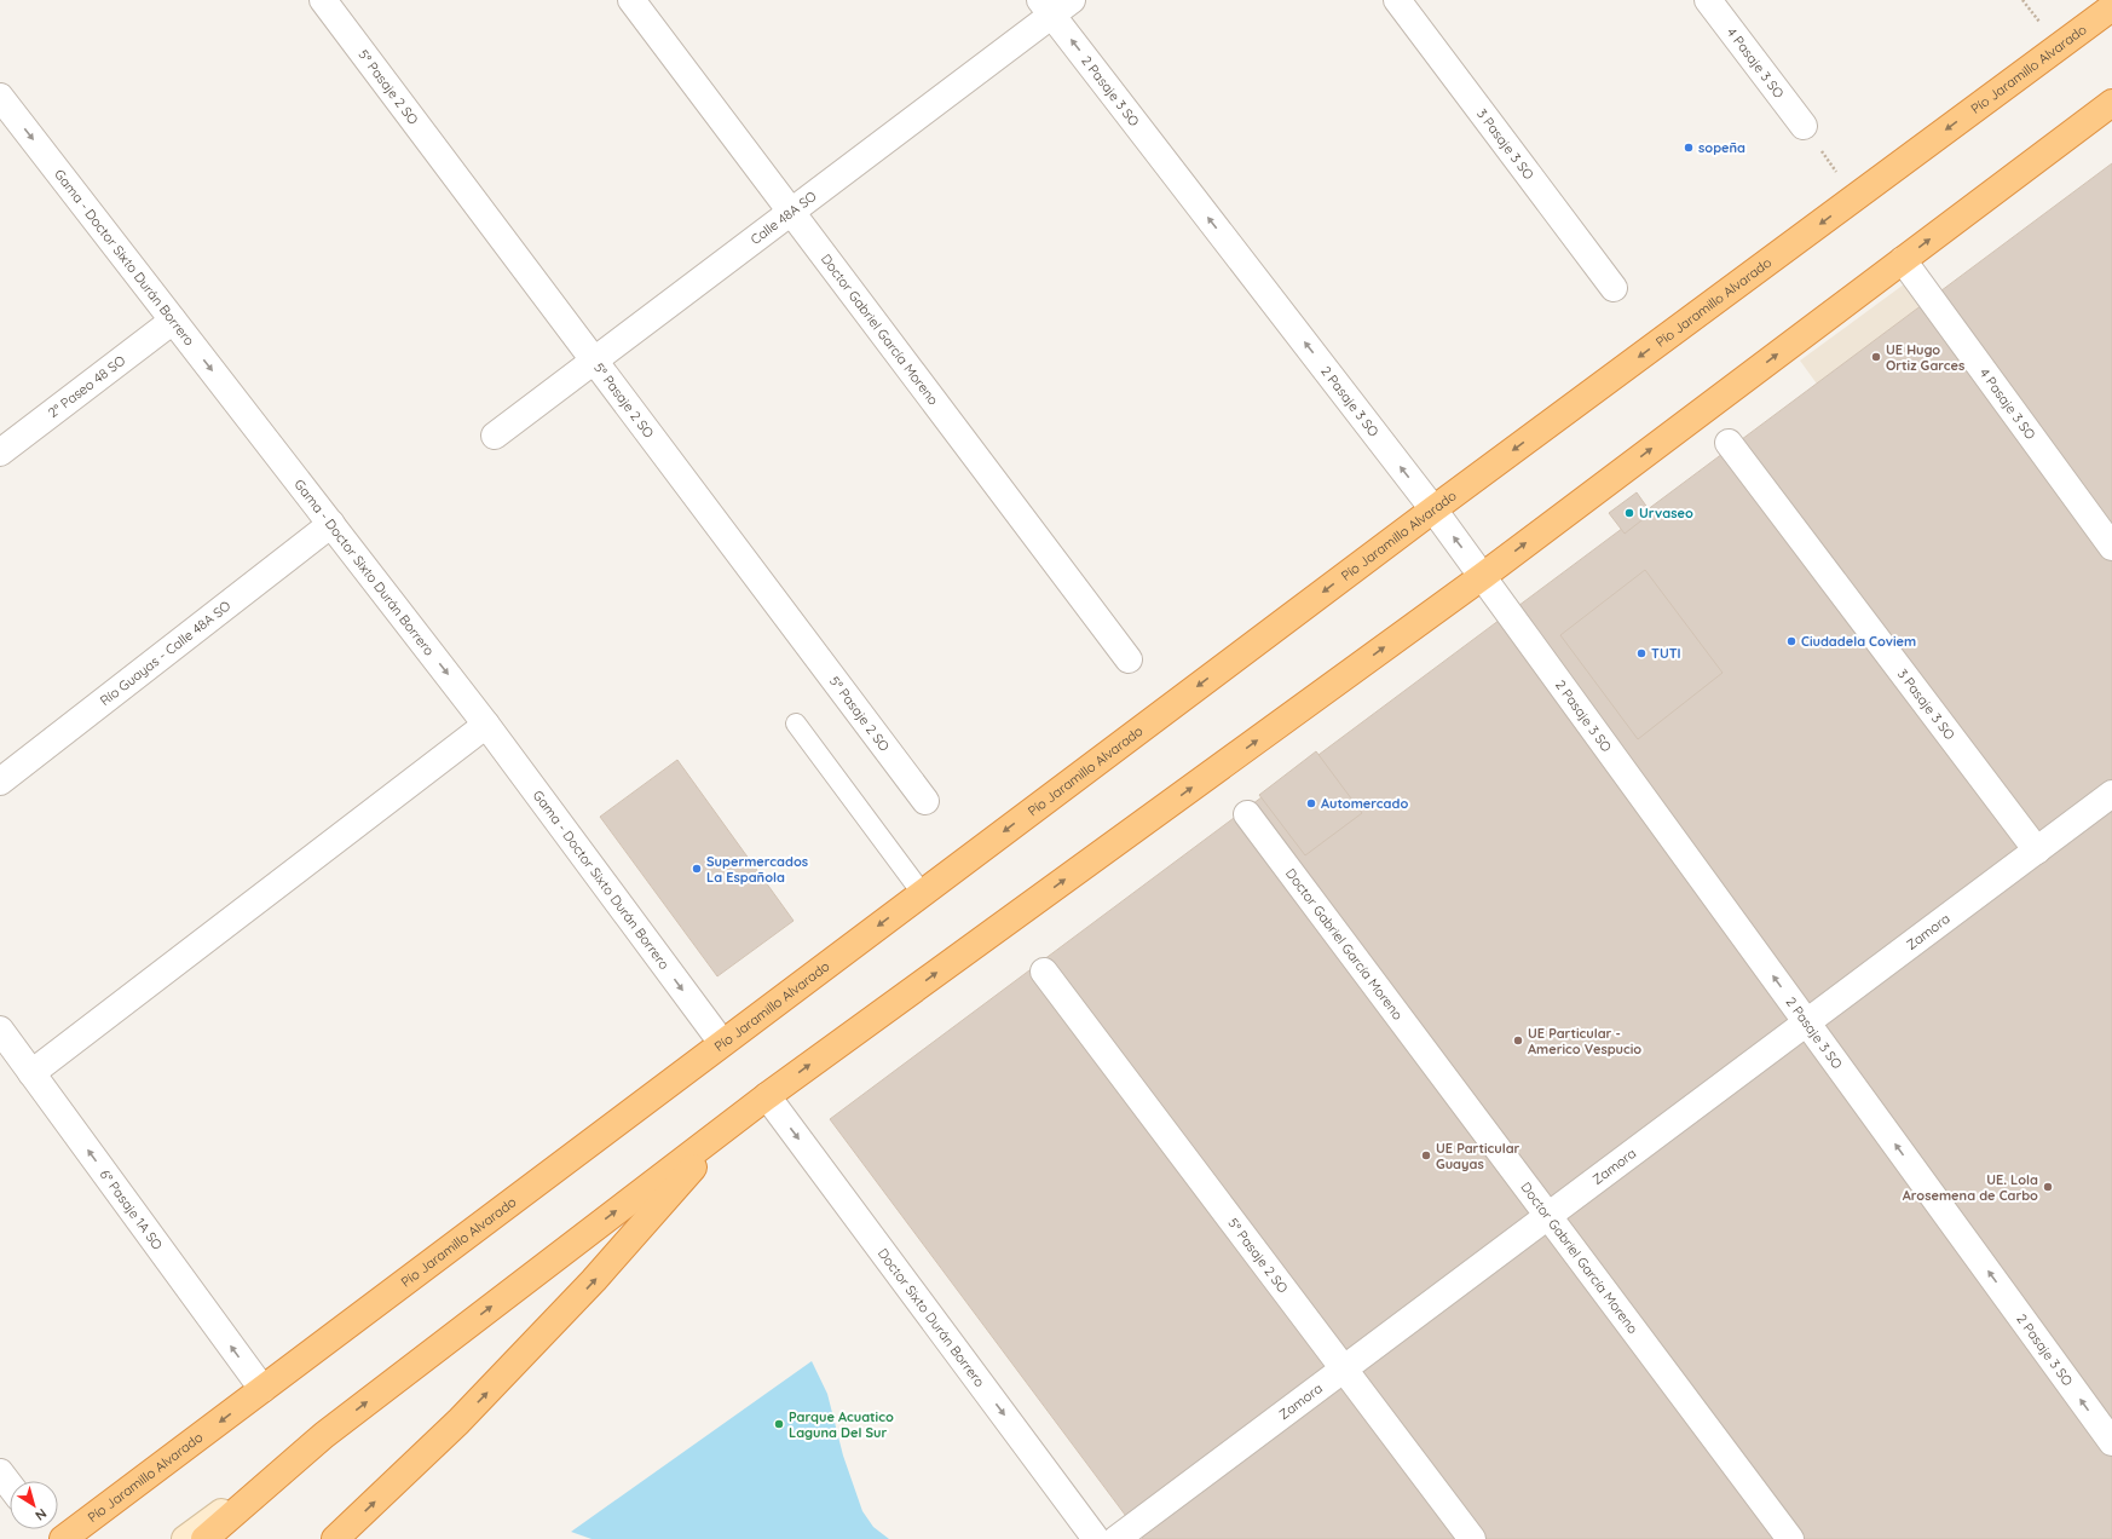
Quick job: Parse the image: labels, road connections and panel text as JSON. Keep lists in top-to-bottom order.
{
  "streets": {
    "highway": ["Pío Jaramillo Alvarado"],
    "street": [
      "4 Pasaje 3 SO",
      "5° Pasaje 2 SO",
      "2 Pasaje 3 SO",
      "3 Pasaje 3 SO",
      "Calle 48A SO",
      "Gama - Doctor Sixto Durán Borrero",
      "Doctor Gabriel García Moreno",
      "2° Paseo 48 SO",
      "Río Guayas - Calle 48A SO",
      "Zamora",
      "6° Pasaje 1A SO",
      "Doctor Sixto Durán Borrero"
    ]
  },
  "crossings": [
    ["Pío Jaramillo Alvarado", "2 Pasaje 3 SO"],
    ["Pío Jaramillo Alvarado", "Gama - Doctor Sixto Durán Borrero"],
    ["Pío Jaramillo Alvarado", "6° Pasaje 1A SO"],
    ["5° Pasaje 2 SO", "Calle 48A SO"],
    ["5° Pasaje 2 SO", "Zamora"],
    ["2 Pasaje 3 SO", "Calle 48A SO"],
    ["2 Pasaje 3 SO", "Zamora"],
    ["3 Pasaje 3 SO", "Zamora"],
    ["Calle 48A SO", "Doctor Gabriel García Moreno"],
    ["Gama - Doctor Sixto Durán Borrero", "2° Paseo 48 SO"],
    ["Gama - Doctor Sixto Durán Borrero", "Río Guayas - Calle 48A SO"],
    ["Doctor Gabriel García Moreno", "Zamora"]
  ],
  "one_way": [
    "2 Pasaje 3 SO",
    "Gama - Doctor Sixto Durán Borrero",
    "6° Pasaje 1A SO",
    "Doctor Sixto Durán Borrero"
  ],
  "places": [
    "sopeña",
    "UE Hugo Ortiz Garces",
    "Urvaseo",
    "Ciudadela Coviem",
    "TUTI",
    "Automercado",
    "Supermercados La Española",
    "UE Particular - Americo Vespucio",
    "UE Particular Guayas",
    "UE. Lola Arosemena de Carbo",
    "Parque Acuatico Laguna Del Sur"
  ],
  "north": "bottom right"
}
